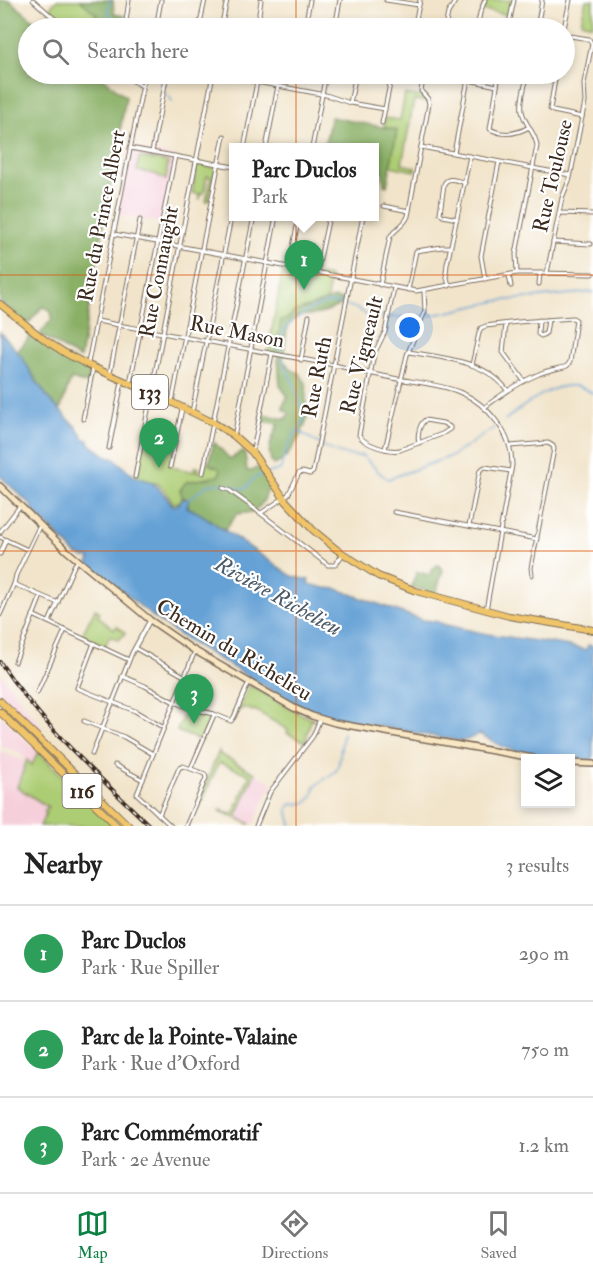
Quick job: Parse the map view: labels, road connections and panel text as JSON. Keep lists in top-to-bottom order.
{
  "streets": {
    "main road": ["133", "Chemin du Richelieu", "116"],
    "street": [
      "Rue Toulouse",
      "Rue du Prince Albert",
      "Rue Connaught",
      "Rue Mason",
      "Rue Vigneault",
      "Rue Ruth"
    ]
  },
  "crossings": [
    ["Rue du Prince Albert", "Rue Mason"],
    ["Rue du Prince Albert", "133"],
    ["Rue Connaught", "Rue Mason"],
    ["Rue Connaught", "133"],
    ["Rue Mason", "Rue Vigneault"],
    ["Rue Mason", "Rue Ruth"],
    ["Rue Ruth", "133"]
  ],
  "water": ["Rivière Richelieu"],
  "page": {
    "search": "Search here",
    "popup": ["Parc Duclos", "Park"],
    "pins": ["1", "2", "3"],
    "heading": ["Nearby", "3 results"],
    "list": [
      {
        "mark": "1",
        "name": "Parc Duclos",
        "note": "Park · Rue Spiller",
        "value": "290 m"
      },
      {
        "mark": "2",
        "name": "Parc de la Pointe-Valaine",
        "note": "Park · Rue d'Oxford",
        "value": "750 m"
      },
      {
        "mark": "3",
        "name": "Parc Commémoratif",
        "note": "Park · 2e Avenue",
        "value": "1.2 km"
      }
    ],
    "nav": ["Map", "Directions", "Saved"]
  }
}
